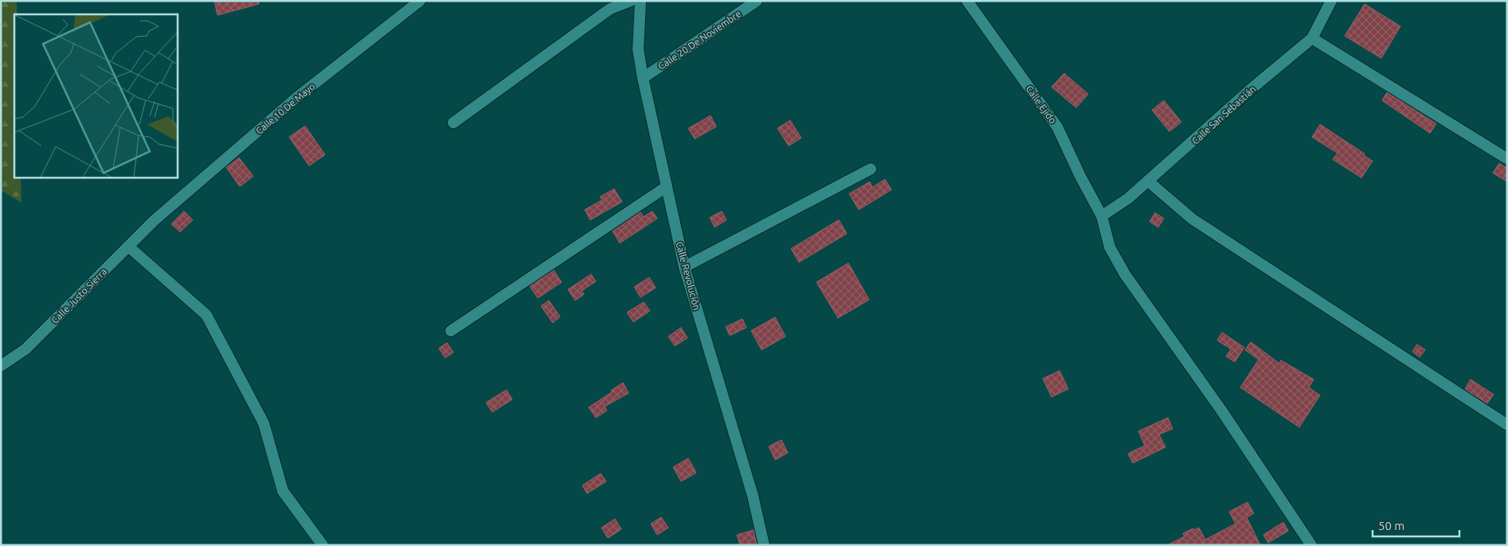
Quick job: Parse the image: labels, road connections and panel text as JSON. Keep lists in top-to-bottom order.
{
  "streets": {
    "street": [
      "Calle 20 De Noviembre",
      "Calle Ejido",
      "Calle 10 De Mayo",
      "Calle San Sebastián",
      "Calle Revolución",
      "Calle Justo Sierra"
    ]
  },
  "crossings": [
    ["Calle 20 De Noviembre", "Calle Revolución"],
    ["Calle Ejido", "Calle San Sebastián"],
    ["Calle 10 De Mayo", "Calle Justo Sierra"]
  ],
  "scale_bar": "50 m"
}
